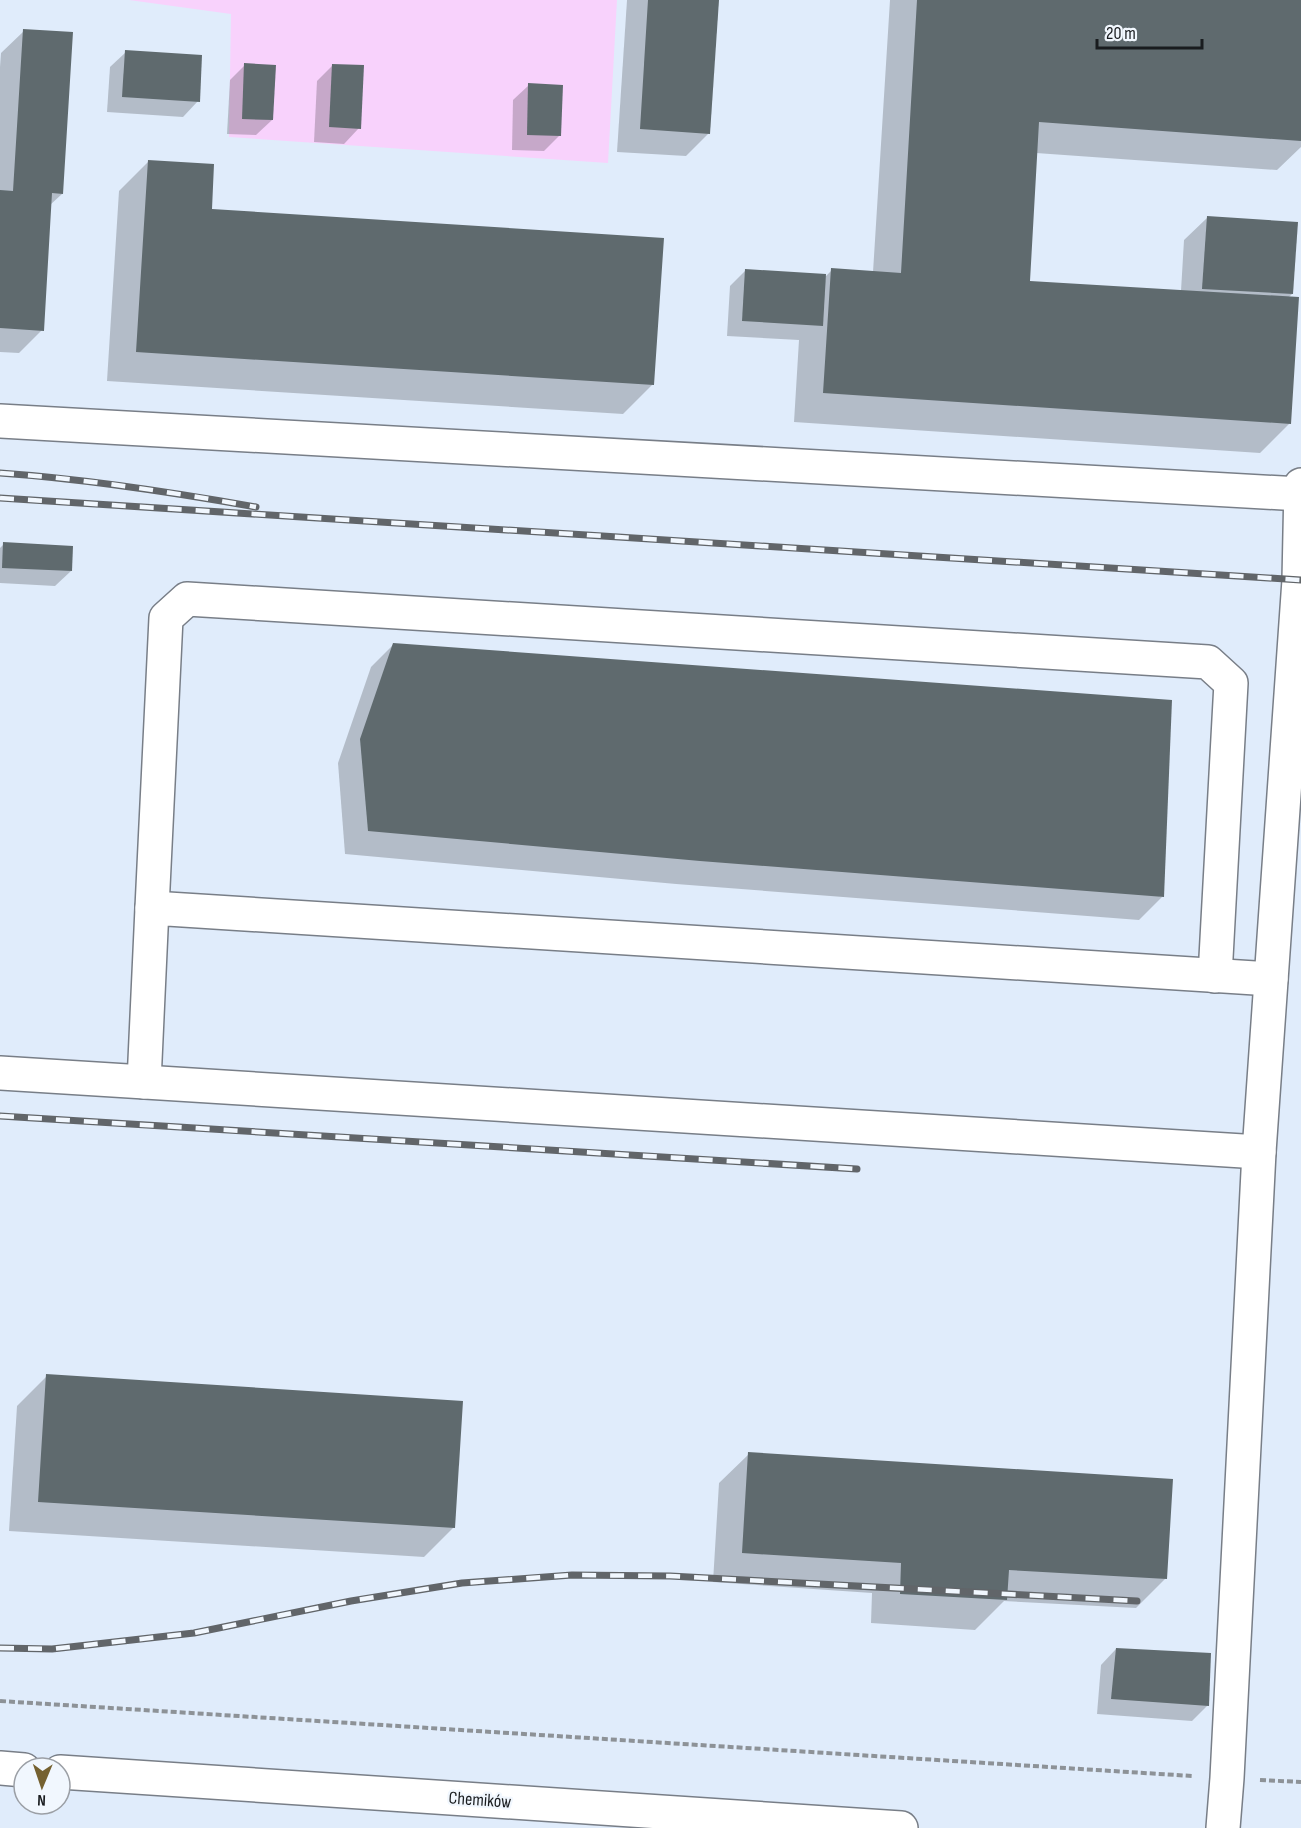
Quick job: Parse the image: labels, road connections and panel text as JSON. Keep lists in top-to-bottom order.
{
  "streets": {
    "lane": ["Chemików"]
  },
  "scale_bar": "20 m",
  "north": "bottom"
}
